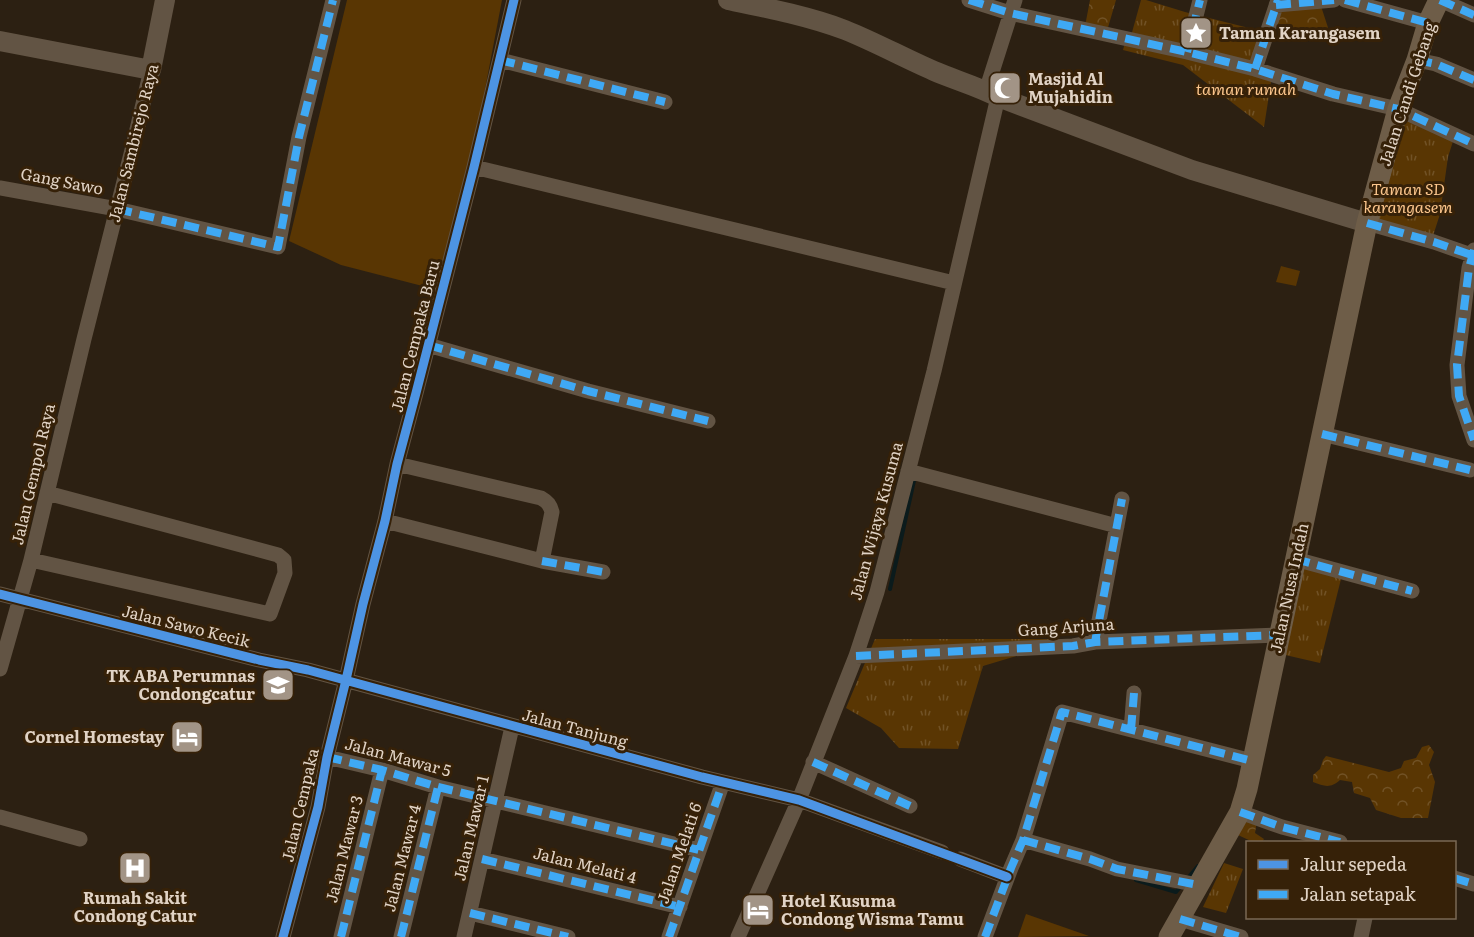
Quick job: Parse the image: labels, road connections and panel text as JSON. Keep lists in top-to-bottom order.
{
  "streets": {
    "main road": ["Jalan Candi Gebang", "Jalan Nusa Indah"],
    "street": [
      "Jalan Sambirejo Raya",
      "Gang Sawo",
      "Jalan Cempaka Baru",
      "Jalan Gempol Raya",
      "Jalan Wijaya Kusuma",
      "Jalan Sawo Kecik",
      "Gang Arjuna",
      "Jalan Tanjung",
      "Jalan Mawar 5",
      "Jalan Cempaka",
      "Jalan Mawar 1",
      "Jalan Mawar 3",
      "Jalan Melati 6",
      "Jalan Mawar 4",
      "Jalan Melati 4"
    ]
  },
  "crossings": [
    ["Jalan Candi Gebang", "Jalan Nusa Indah"],
    ["Jalan Sambirejo Raya", "Gang Sawo"],
    ["Jalan Sambirejo Raya", "Jalan Gempol Raya"],
    ["Jalan Cempaka Baru", "Jalan Sawo Kecik"],
    ["Jalan Cempaka Baru", "Jalan Tanjung"],
    ["Jalan Cempaka Baru", "Jalan Cempaka"],
    ["Jalan Gempol Raya", "Jalan Sawo Kecik"],
    ["Jalan Wijaya Kusuma", "Gang Arjuna"],
    ["Jalan Wijaya Kusuma", "Jalan Tanjung"],
    ["Jalan Nusa Indah", "Gang Arjuna"],
    ["Jalan Sawo Kecik", "Jalan Tanjung"],
    ["Jalan Sawo Kecik", "Jalan Cempaka"],
    ["Jalan Tanjung", "Jalan Cempaka"],
    ["Jalan Tanjung", "Jalan Mawar 1"],
    ["Jalan Tanjung", "Jalan Melati 6"],
    ["Jalan Mawar 5", "Jalan Cempaka"],
    ["Jalan Mawar 5", "Jalan Mawar 1"],
    ["Jalan Mawar 5", "Jalan Mawar 3"],
    ["Jalan Mawar 5", "Jalan Melati 6"],
    ["Jalan Mawar 5", "Jalan Mawar 4"],
    ["Jalan Mawar 1", "Jalan Melati 4"],
    ["Jalan Melati 6", "Jalan Melati 4"]
  ],
  "parks": ["taman rumah", "Taman SD karangasem"],
  "places": {
    "place": ["Taman Karangasem"],
    "mosque": ["Masjid Al Mujahidin"],
    "school or university": ["TK ABA Perumnas Condongcatur"],
    "hotel": ["Cornel Homestay", "Hotel Kusuma Condong Wisma Tamu"],
    "hospital": ["Rumah Sakit Condong Catur"]
  },
  "legend": ["Jalur sepeda", "Jalan setapak"]
}
